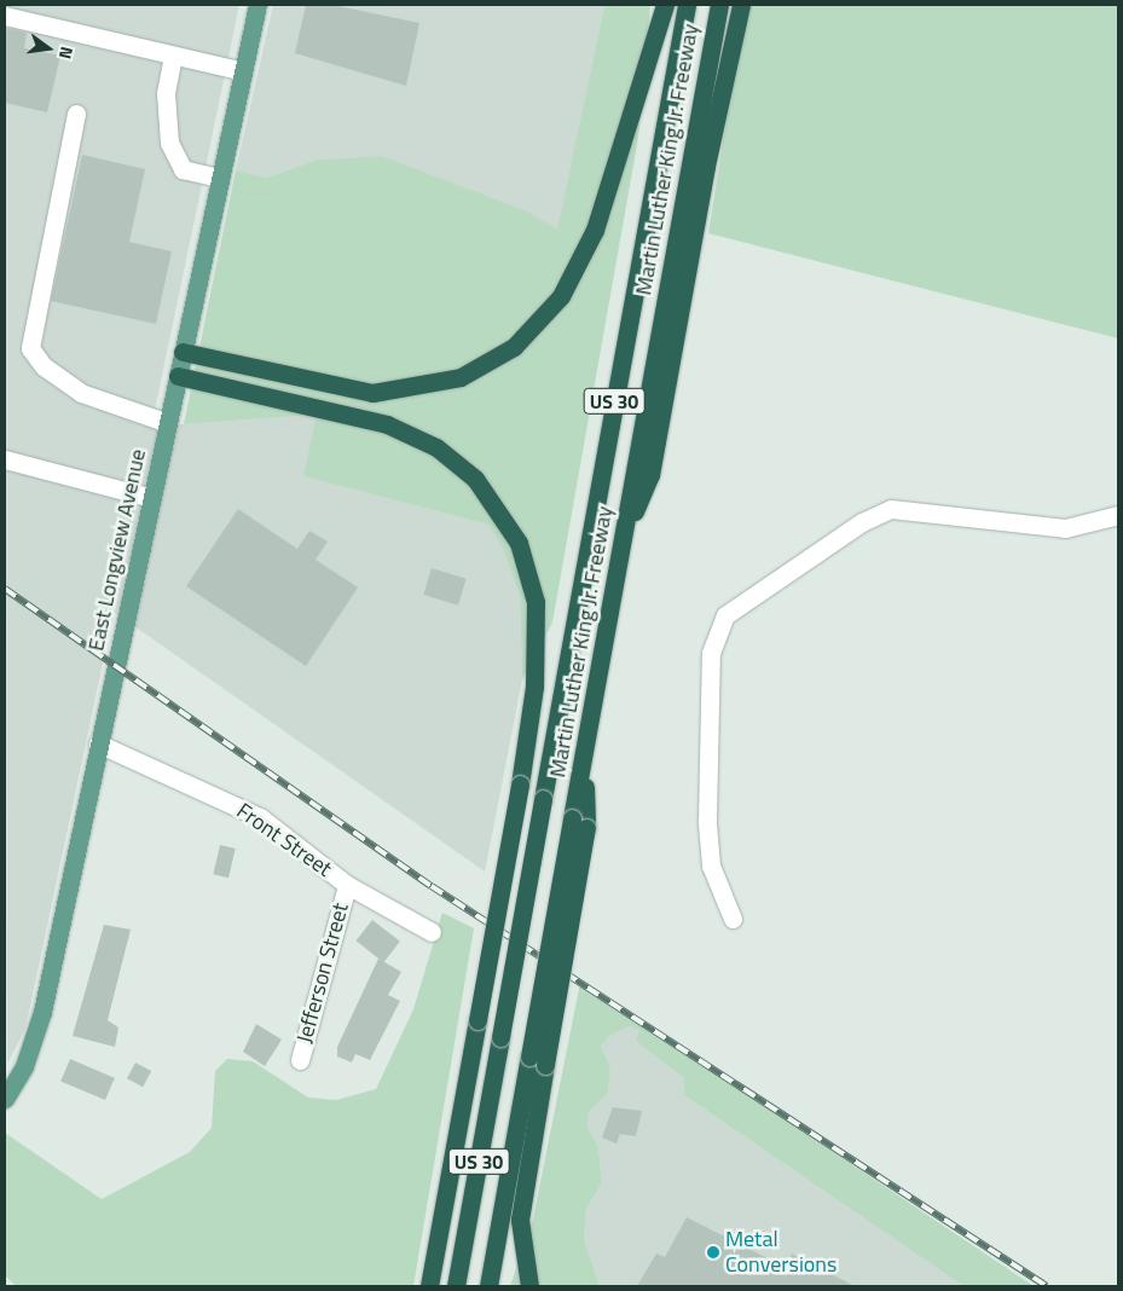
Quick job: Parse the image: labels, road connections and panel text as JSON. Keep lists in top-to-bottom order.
{
  "streets": {
    "highway": ["Martin Luther King Jr. Freeway", "US 30"],
    "main road": ["East Longview Avenue"],
    "street": ["Front Street", "Jefferson Street"]
  },
  "crossings": [
    ["East Longview Avenue", "Front Street"],
    ["Front Street", "Jefferson Street"]
  ],
  "places": ["Metal Conversions"],
  "north": "right"
}
